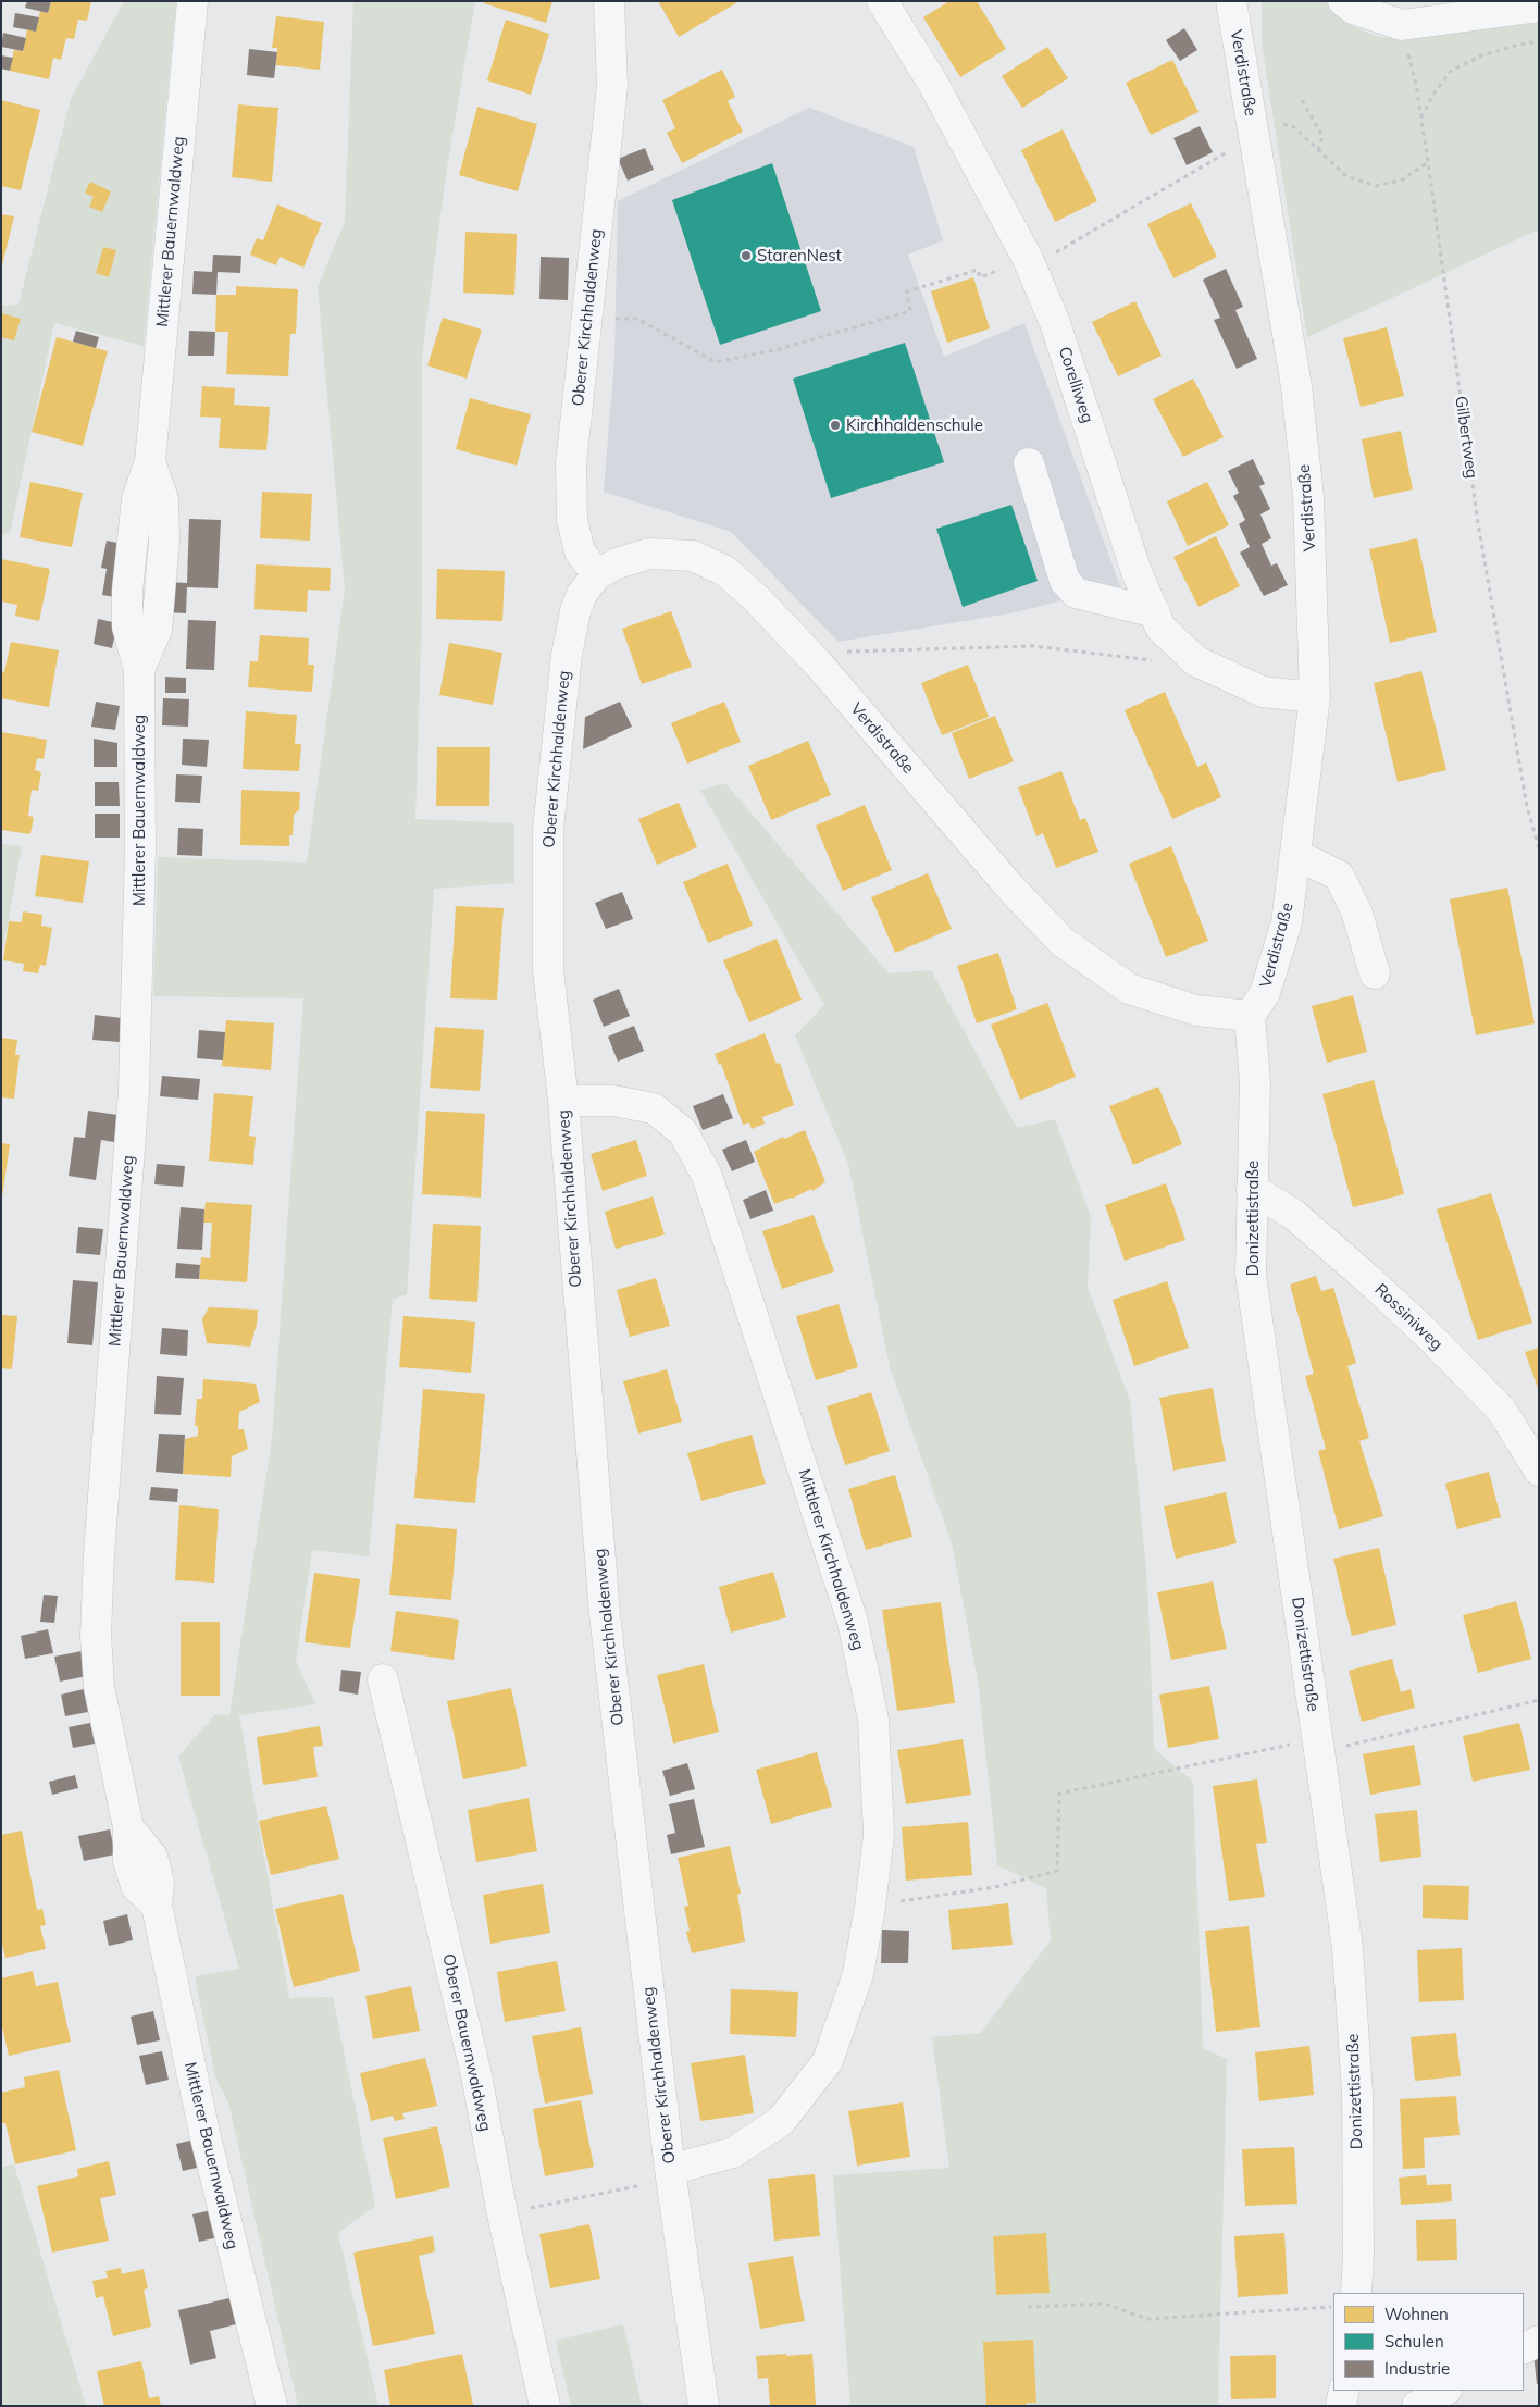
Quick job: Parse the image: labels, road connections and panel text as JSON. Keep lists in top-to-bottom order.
{
  "streets": {
    "street": [
      "Verdistraße",
      "Mittlerer Bauernwaldweg",
      "Oberer Kirchhaldenweg",
      "Corelliweg",
      "Donizettistraße",
      "Rossiniweg",
      "Mittlerer Kirchhaldenweg",
      "Oberer Bauernwaldweg"
    ],
    "path": ["Gilbertweg"]
  },
  "crossings": [
    ["Verdistraße", "Oberer Kirchhaldenweg"],
    ["Verdistraße", "Corelliweg"],
    ["Verdistraße", "Donizettistraße"],
    ["Oberer Kirchhaldenweg", "Mittlerer Kirchhaldenweg"],
    ["Donizettistraße", "Rossiniweg"]
  ],
  "places": ["StarenNest", "Kirchhaldenschule"],
  "legend": ["Wohnen", "Schulen", "Industrie"]
}
